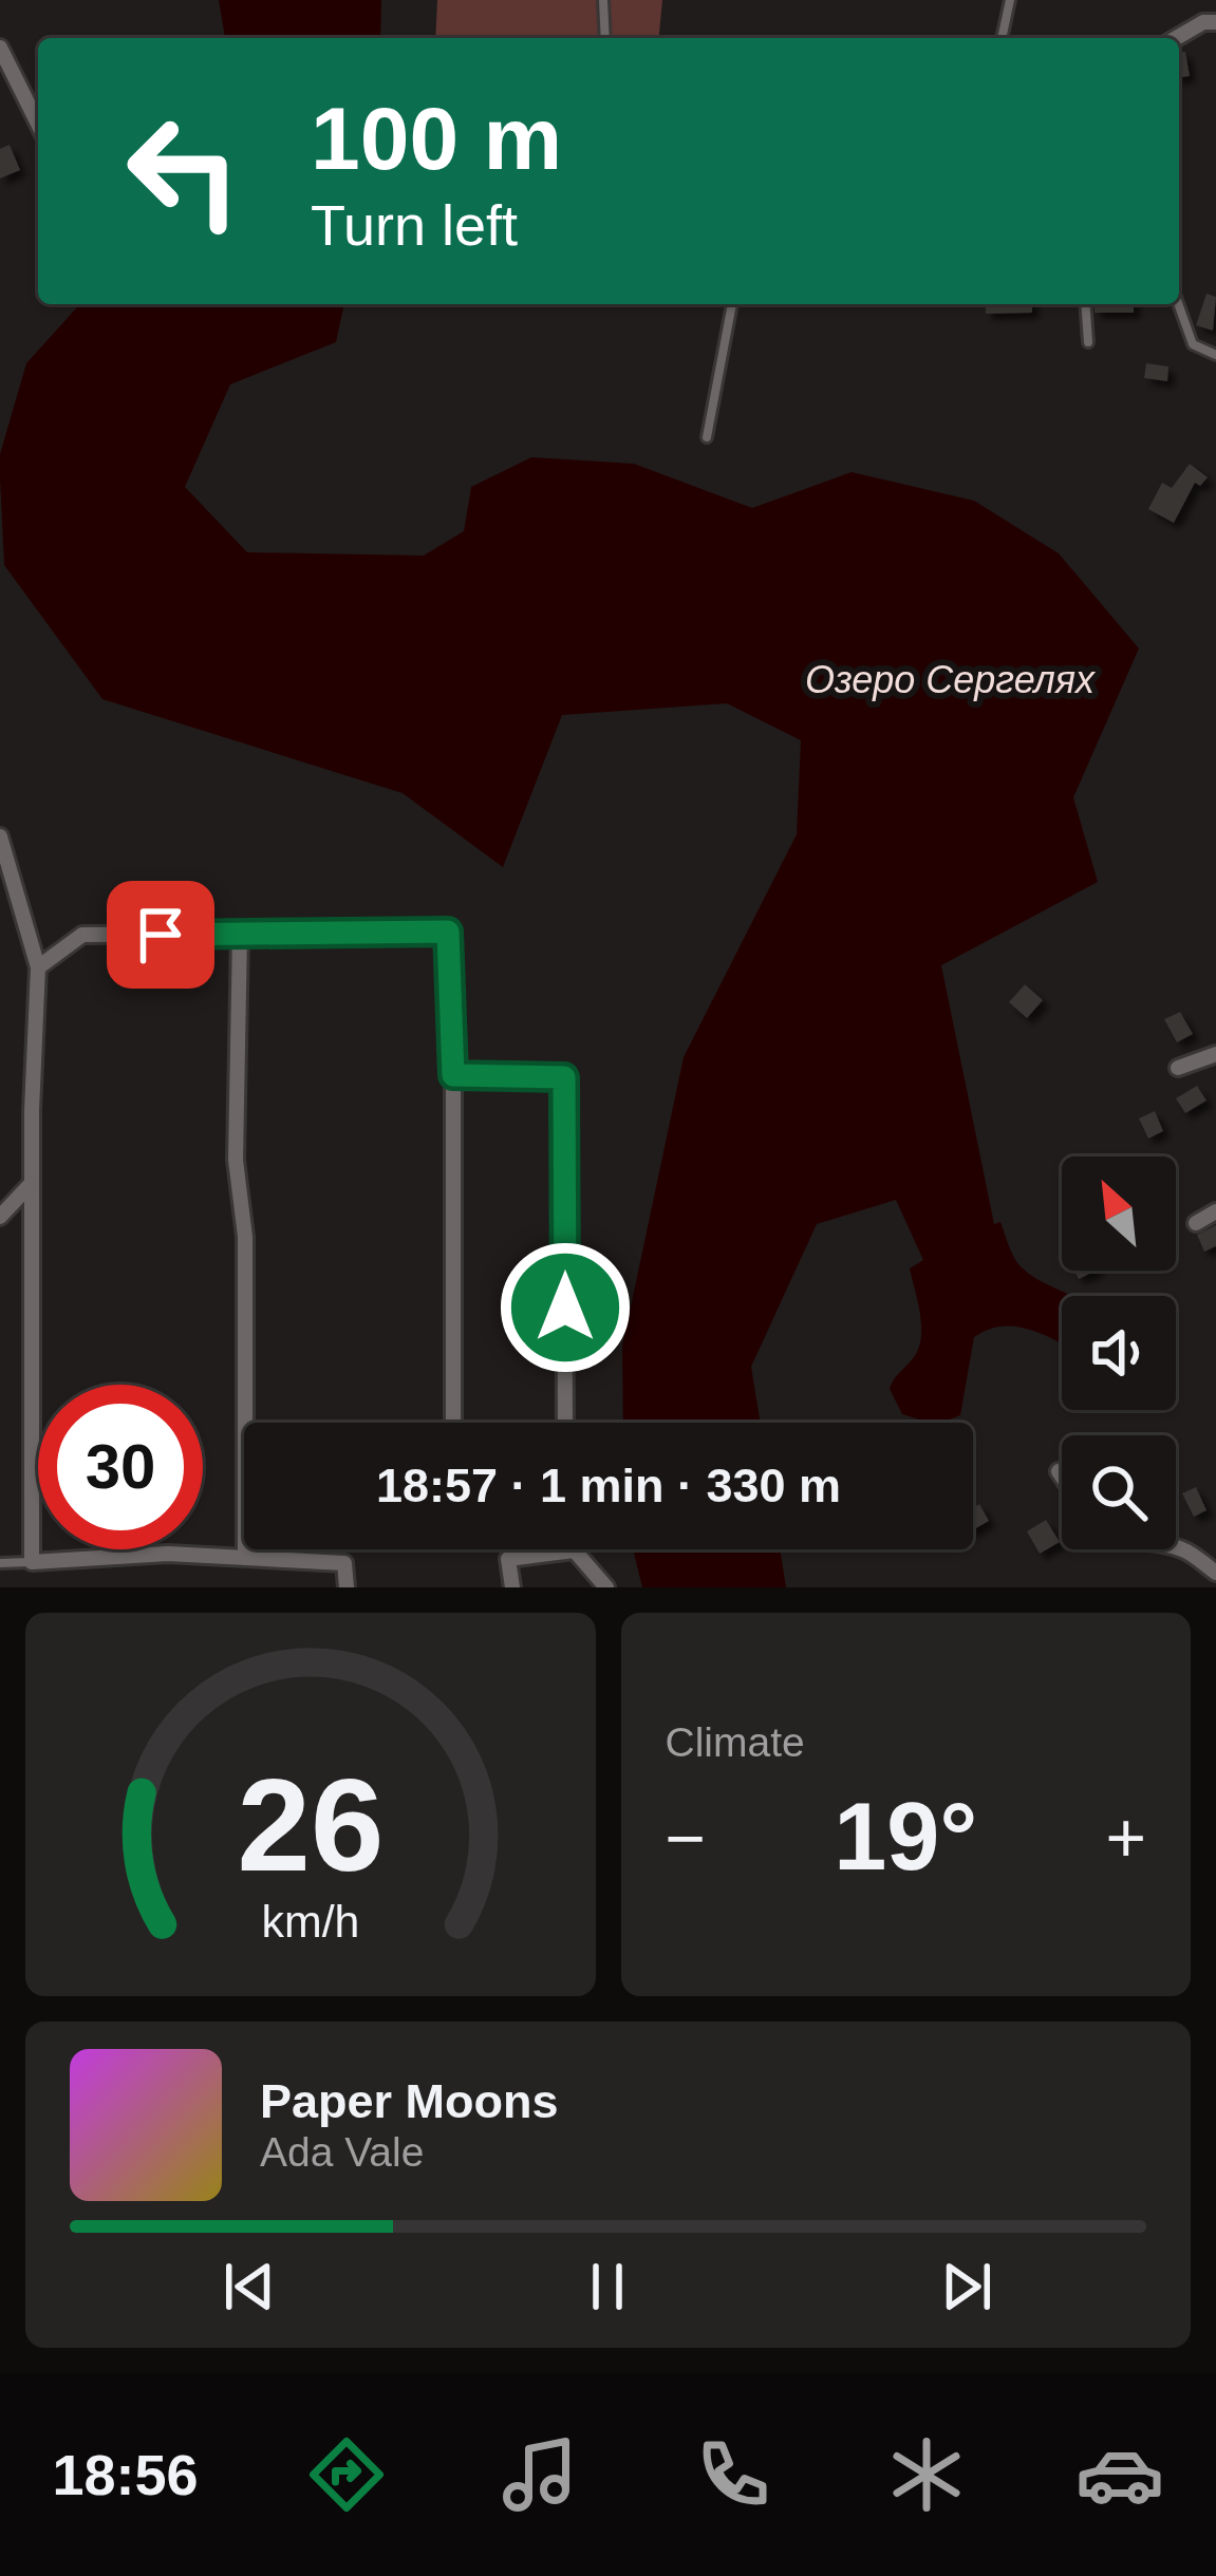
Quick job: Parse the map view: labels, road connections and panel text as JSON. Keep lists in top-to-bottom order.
{
  "water": ["Озеро Сергелях"],
  "north": "top left",
  "page": {
    "turn": ["100 m", "Turn left"],
    "limit": "30",
    "trip": "18:57 · 1 min · 330 m",
    "tile": "Climate",
    "heat": ["−", "19°", "+"],
    "song": ["Paper Moons", "Ada Vale"],
    "tabs": "18:56",
    "gauge": ["26", "km/h"]
  }
}
